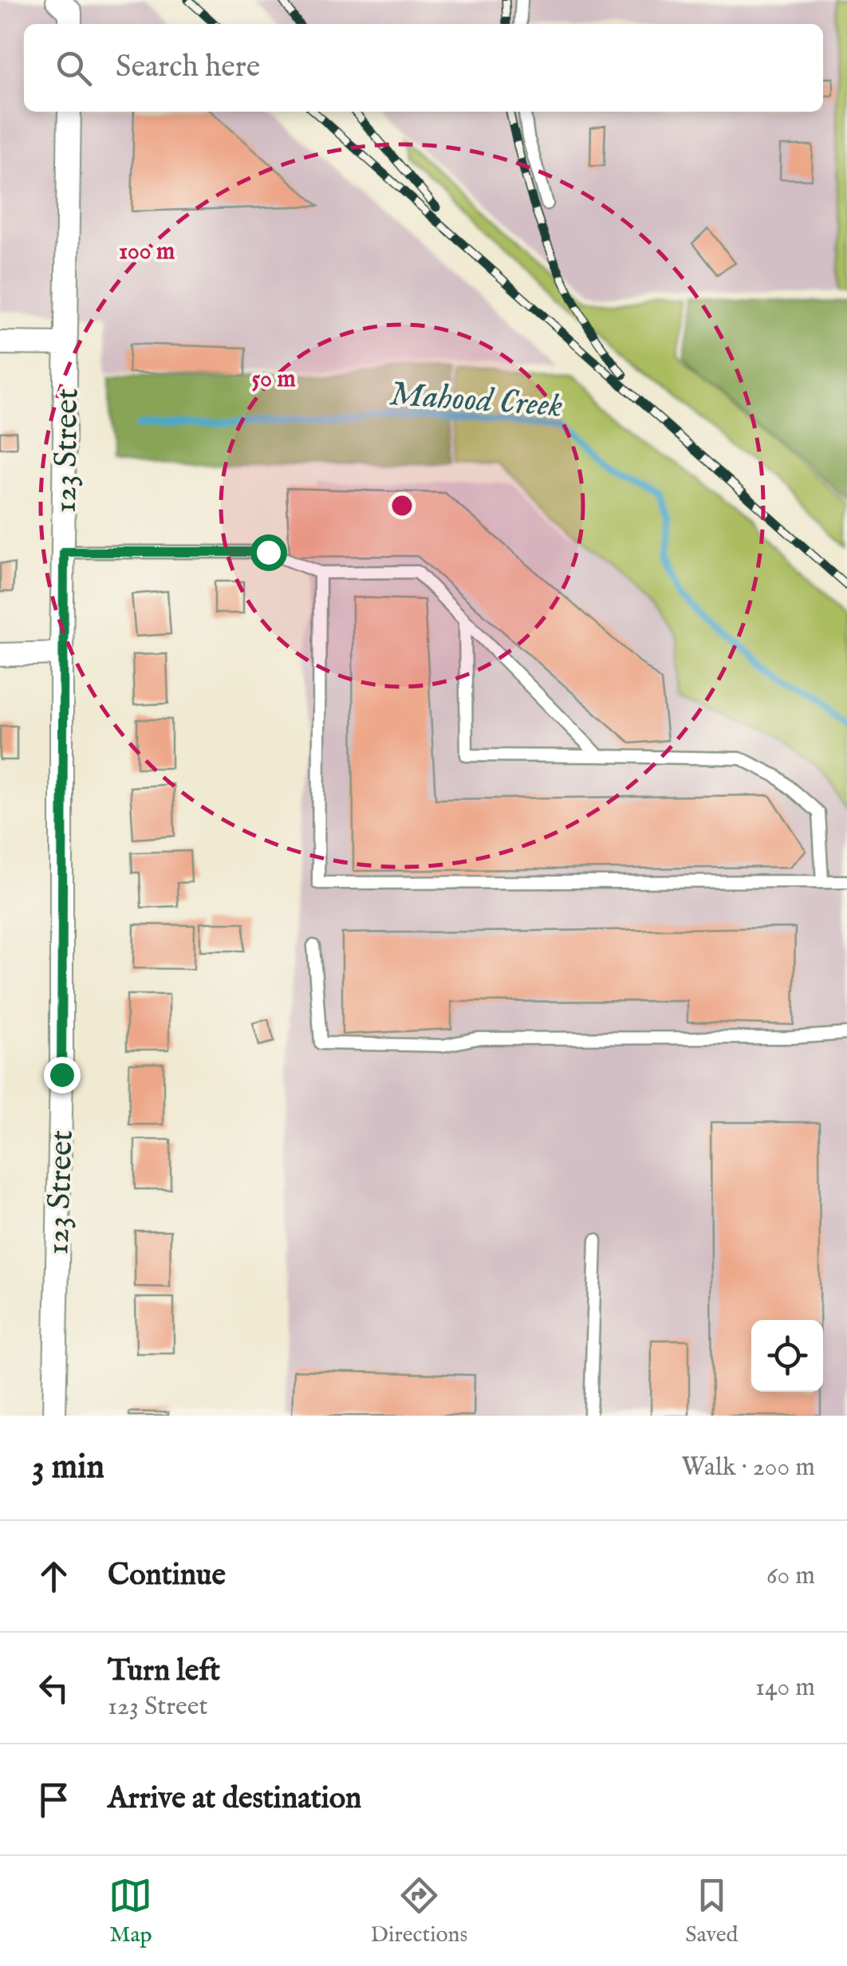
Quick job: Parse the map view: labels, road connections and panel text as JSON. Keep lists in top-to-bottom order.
{
  "streets": {
    "street": ["123 Street"]
  },
  "water": ["Mahood Creek"],
  "page": {
    "search": "Search here",
    "heading": ["3 min", "Walk · 200 m"],
    "list": [
      ["Continue", "60 m"],
      ["Turn left", "123 Street", "140 m"],
      "Arrive at destination"
    ],
    "nav": ["Map", "Directions", "Saved"]
  },
  "rings": ["100 m", "50 m"]
}
